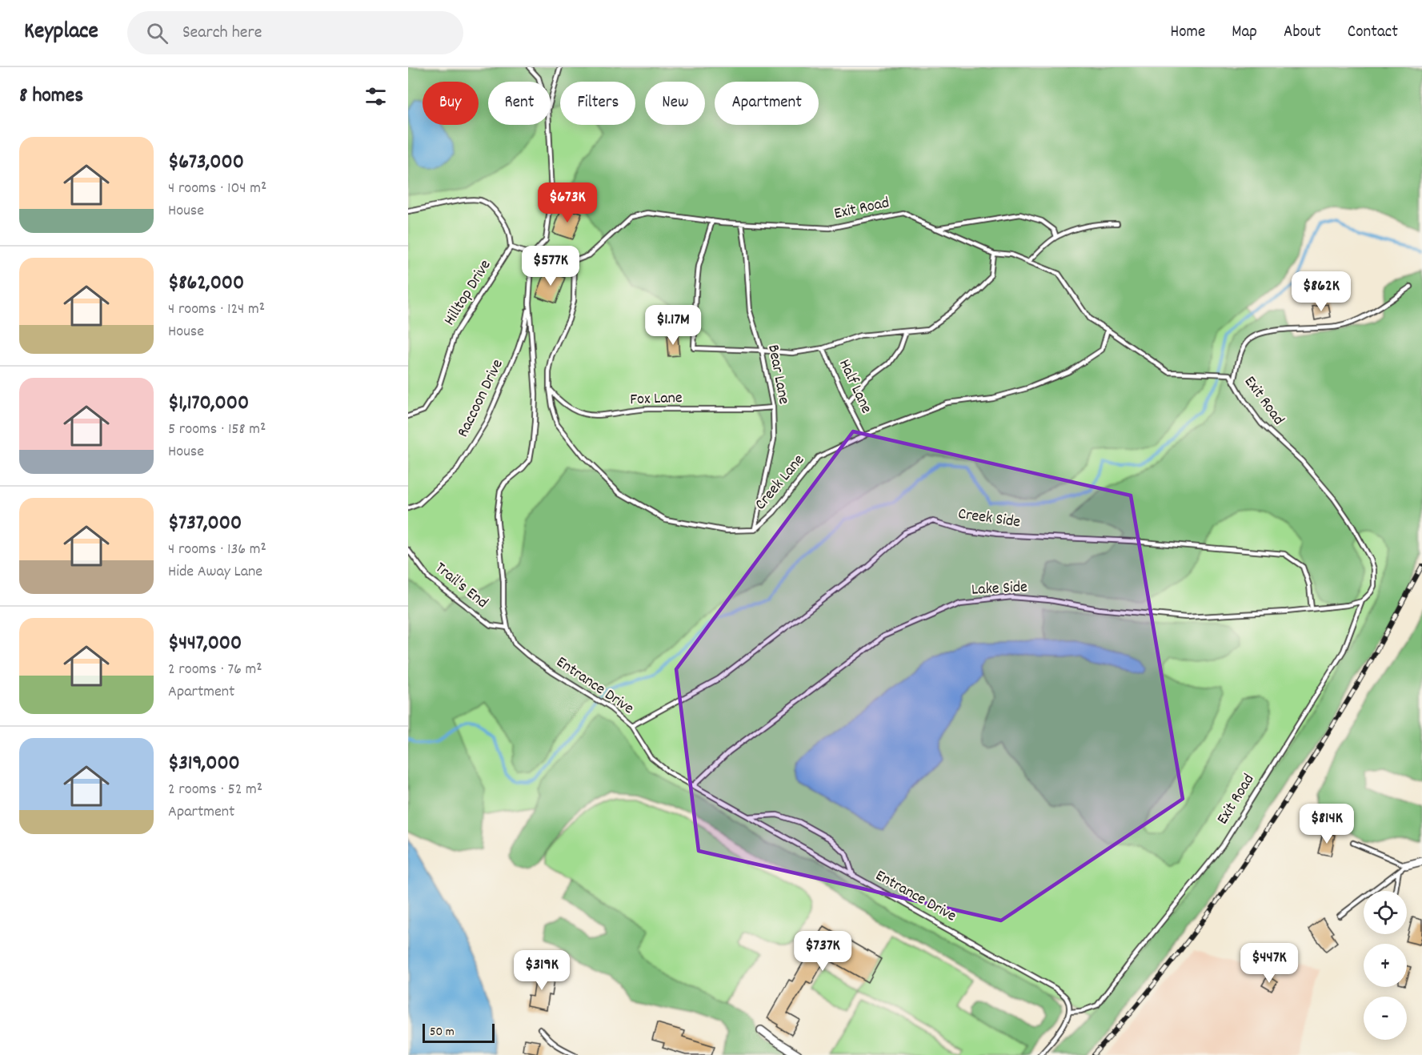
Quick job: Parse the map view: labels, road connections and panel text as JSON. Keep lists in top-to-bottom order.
{
  "streets": {
    "lane": [
      "Exit Road",
      "Hilltop Drive",
      "Bear Lane",
      "Half Lane",
      "Raccoon Drive",
      "Fox Lane",
      "Creek Lane",
      "Creek Side",
      "Trail's End",
      "Lake Side",
      "Entrance Drive"
    ]
  },
  "crossings": [
    ["Exit Road", "Bear Lane"],
    ["Exit Road", "Creek Lane"],
    ["Exit Road", "Lake Side"],
    ["Exit Road", "Entrance Drive"],
    ["Bear Lane", "Fox Lane"],
    ["Bear Lane", "Creek Lane"],
    ["Half Lane", "Creek Lane"],
    ["Raccoon Drive", "Entrance Drive"],
    ["Fox Lane", "Creek Lane"],
    ["Creek Side", "Lake Side"],
    ["Creek Side", "Entrance Drive"],
    ["Trail's End", "Entrance Drive"],
    ["Lake Side", "Entrance Drive"]
  ],
  "scale_bar": "50 m",
  "page": {
    "header": "Keyplace",
    "search": "Search here",
    "nav": [
      "Home",
      "Map",
      "About",
      "Contact"
    ],
    "heading": "8 homes",
    "chip": [
      "Buy",
      "Rent",
      "Filters",
      "New",
      "Apartment"
    ],
    "list": [
      {
        "name": "$673,000",
        "note": "4 rooms · 104 m² · House"
      },
      {
        "name": "$862,000",
        "note": "4 rooms · 124 m² · House"
      },
      {
        "name": "$1,170,000",
        "note": "5 rooms · 158 m² · House"
      },
      {
        "name": "$737,000",
        "note": "4 rooms · 136 m² · Hide Away Lane"
      },
      {
        "name": "$447,000",
        "note": "2 rooms · 76 m² · Apartment"
      },
      {
        "name": "$319,000",
        "note": "2 rooms · 52 m² · Apartment"
      }
    ],
    "price": [
      "$673K",
      "$577K",
      "$862K",
      "$1.17M",
      "$814K",
      "$737K",
      "$447K",
      "$319K"
    ],
    "map_buttons": ["+", "−"],
    "scale": "50 m"
  }
}
